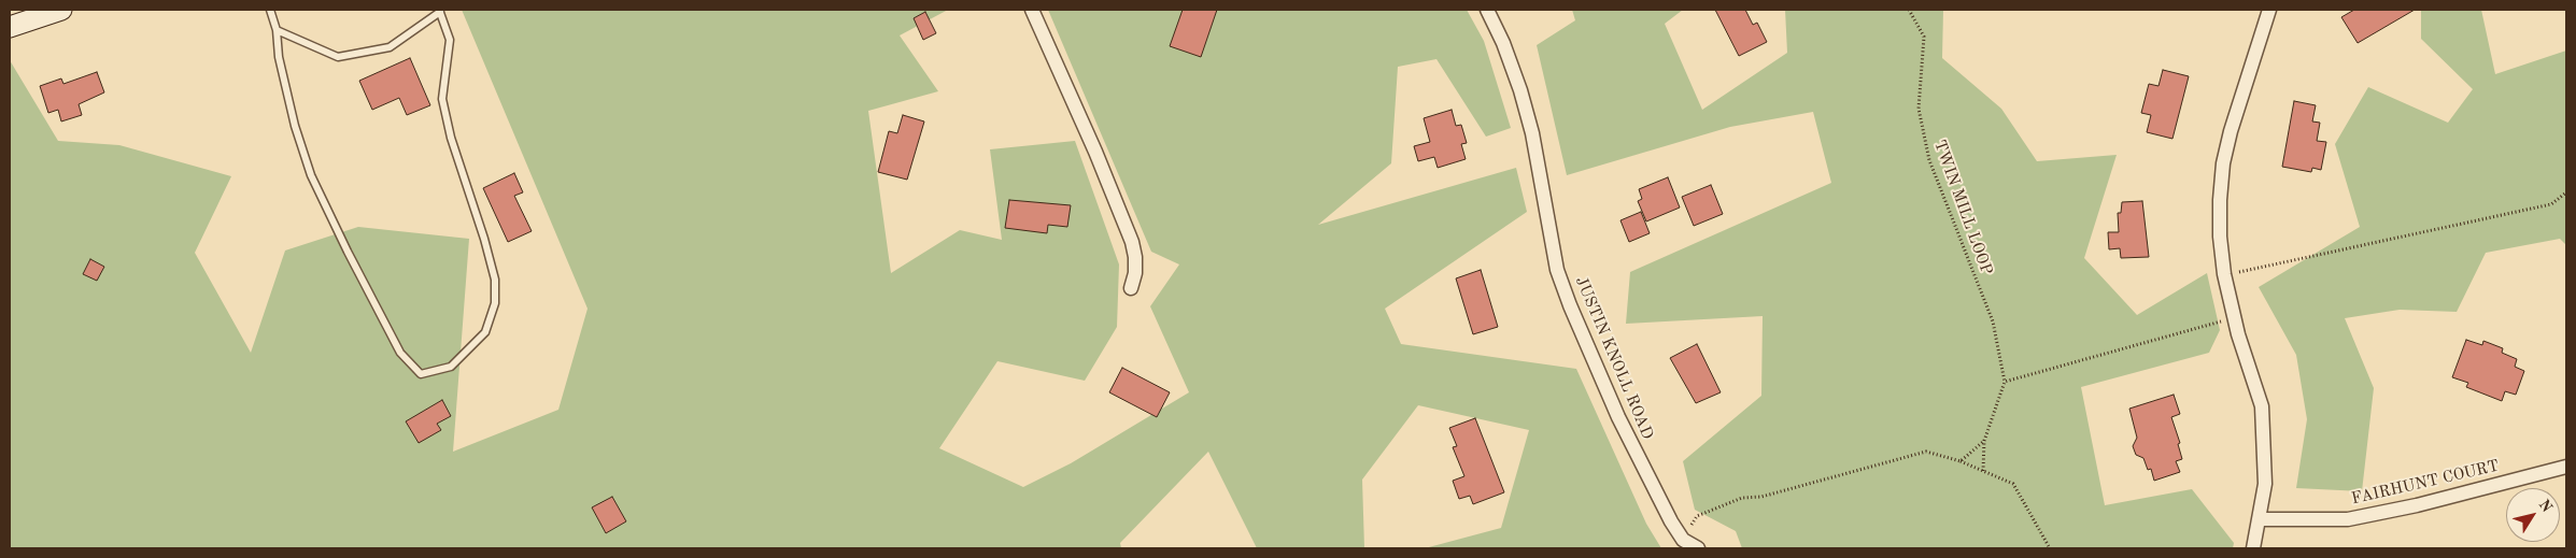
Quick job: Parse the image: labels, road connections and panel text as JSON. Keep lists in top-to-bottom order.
{
  "streets": {
    "street": ["JUSTIN KNOLL ROAD", "FAIRHUNT COURT"],
    "path": ["TWIN MILL LOOP"]
  },
  "north": "top right"
}
